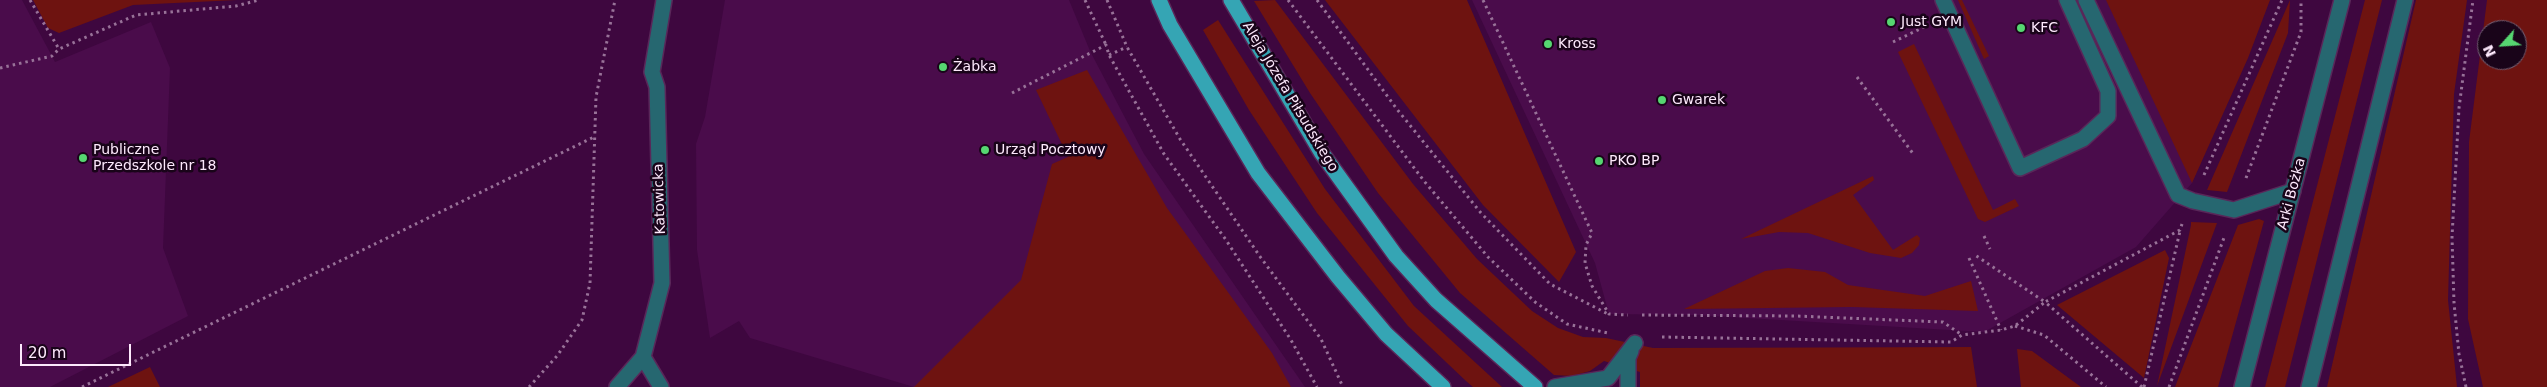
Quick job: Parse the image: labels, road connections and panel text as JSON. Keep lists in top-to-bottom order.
{
  "streets": {
    "main road": ["Aleja Józefa Piłsudskiego"],
    "street": ["Arki Bożka", "Katowicka"]
  },
  "places": [
    "Just GYM",
    "KFC",
    "Kross",
    "Żabka",
    "Gwarek",
    "Urząd Pocztowy",
    "Publiczne Przedszkole nr 18",
    "PKO BP"
  ],
  "scale_bar": "20 m",
  "north": "bottom left"
}
